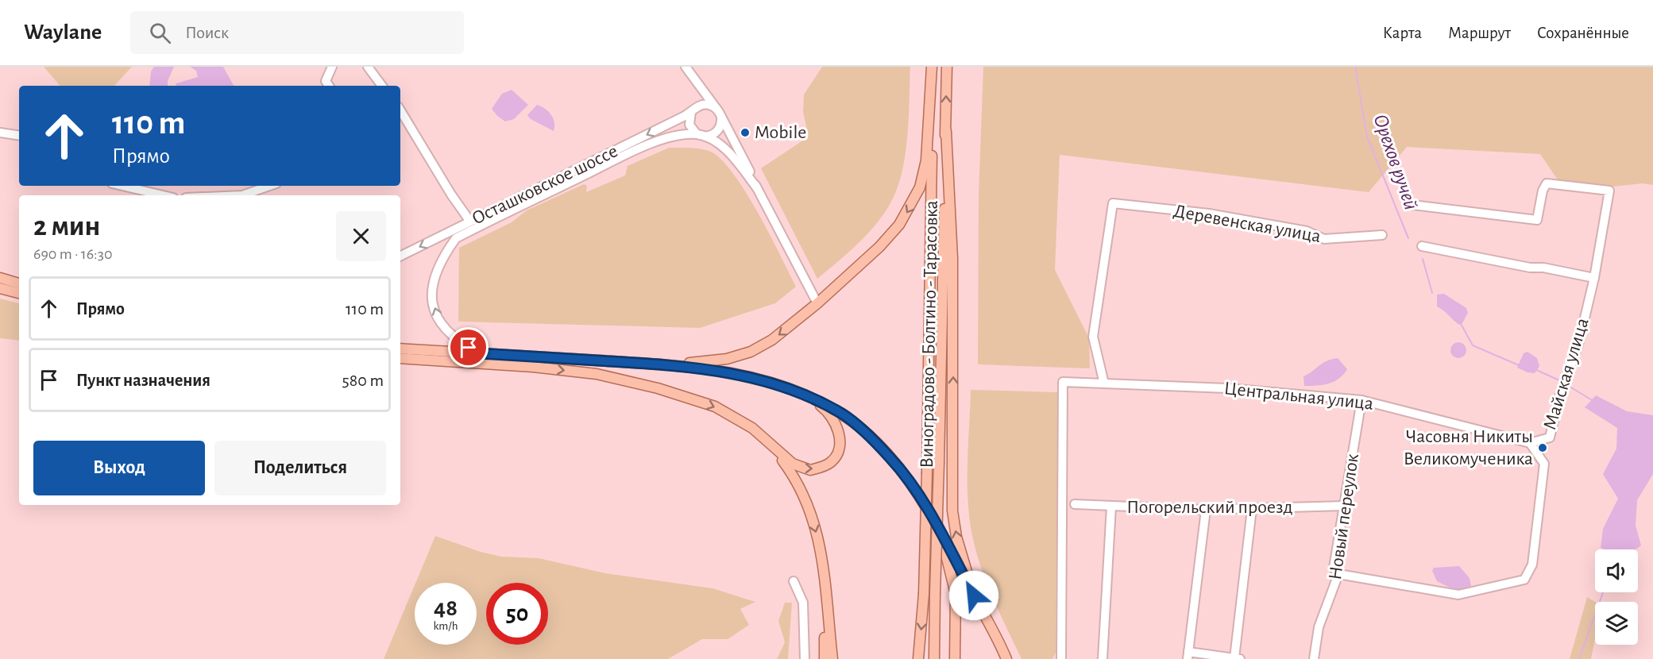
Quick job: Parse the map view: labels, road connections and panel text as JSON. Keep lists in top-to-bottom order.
{
  "streets": {
    "main road": ["Виноградово - Болтино - Тарасовка"],
    "street": [
      "Осташковское шоссе",
      "Деревенская улица",
      "Майская улица",
      "Центральная улица",
      "Погорельский проезд",
      "Новый переулок"
    ]
  },
  "crossings": [
    ["Деревенская улица", "Центральная улица"],
    ["Майская улица", "Центральная улица"],
    ["Майская улица", "Новый переулок"],
    ["Центральная улица", "Новый переулок"],
    ["Погорельский проезд", "Новый переулок"]
  ],
  "water": ["Орехов ручей"],
  "places": ["Mobile", "Часовня Никиты Великомученика"],
  "page": {
    "header": "Waylane",
    "search": "Поиск",
    "nav": ["Карта", "Маршрут", "Сохранённые"],
    "turn": ["110 m", "Прямо"],
    "heading": ["2 мин", "690 m · 16:30"],
    "list": [
      {
        "name": "Прямо",
        "value": "110 m"
      },
      {
        "name": "Пункт назначения",
        "value": "580 m"
      }
    ],
    "buttons": ["Выход", "Поделиться"],
    "speed": "48 km/h",
    "limit": "50"
  }
}
